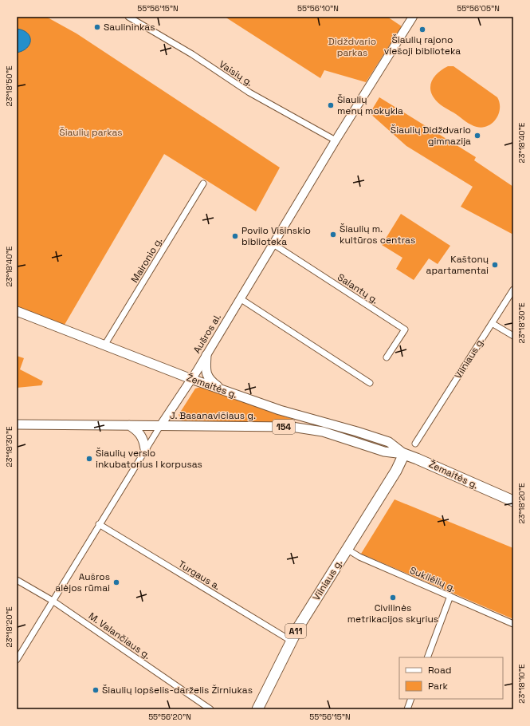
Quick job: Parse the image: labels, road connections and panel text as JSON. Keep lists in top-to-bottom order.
{
  "streets": {
    "highway": ["Vilniaus g.", "Žemaitės g.", "A11"],
    "main road": ["Aušros al.", "J. Basanavičiaus g.", "154"],
    "street": [
      "Vaisių g.",
      "Maironio g.",
      "Salantų g.",
      "Turgaus a.",
      "Sukilėlių g.",
      "M. Valančiaus g."
    ]
  },
  "crossings": [
    ["Vaisių g.", "Aušros al."],
    ["Maironio g.", "Žemaitės g."],
    ["Salantų g.", "Aušros al."],
    ["Aušros al.", "Žemaitės g."],
    ["Aušros al.", "J. Basanavičiaus g."],
    ["Aušros al.", "Turgaus a."],
    ["Aušros al.", "M. Valančiaus g."],
    ["Vilniaus g.", "Žemaitės g."],
    ["Vilniaus g.", "J. Basanavičiaus g."],
    ["Vilniaus g.", "Turgaus a."],
    ["Vilniaus g.", "Sukilėlių g."],
    ["Žemaitės g.", "J. Basanavičiaus g."]
  ],
  "parks": ["Didždvario parkas", "Šiaulių parkas"],
  "places": [
    "Saulininkas",
    "Šiaulių rajono viešoji biblioteka",
    "Šiaulių menų mokykla",
    "Šiaulių Didždvario gimnazija",
    "Šiaulių m. kultūros centras",
    "Povilo Višinskio biblioteka",
    "Kaštonų apartamentai",
    "Šiaulių verslo inkubatorius I korpusas",
    "Aušros alėjos rūmai",
    "Civilinės metrikacijos skyrius",
    "Šiaulių lopšelis-darželis Žirniukas"
  ],
  "legend": ["Road", "Park"],
  "coordinates": [
    "55°56'15\"N",
    "55°56'10\"N",
    "55°56'05\"N",
    "23°18'50\"E",
    "23°18'40\"E",
    "23°18'30\"E",
    "23°18'20\"E",
    "23°18'10\"E",
    "55°56'20\"N"
  ]
}
